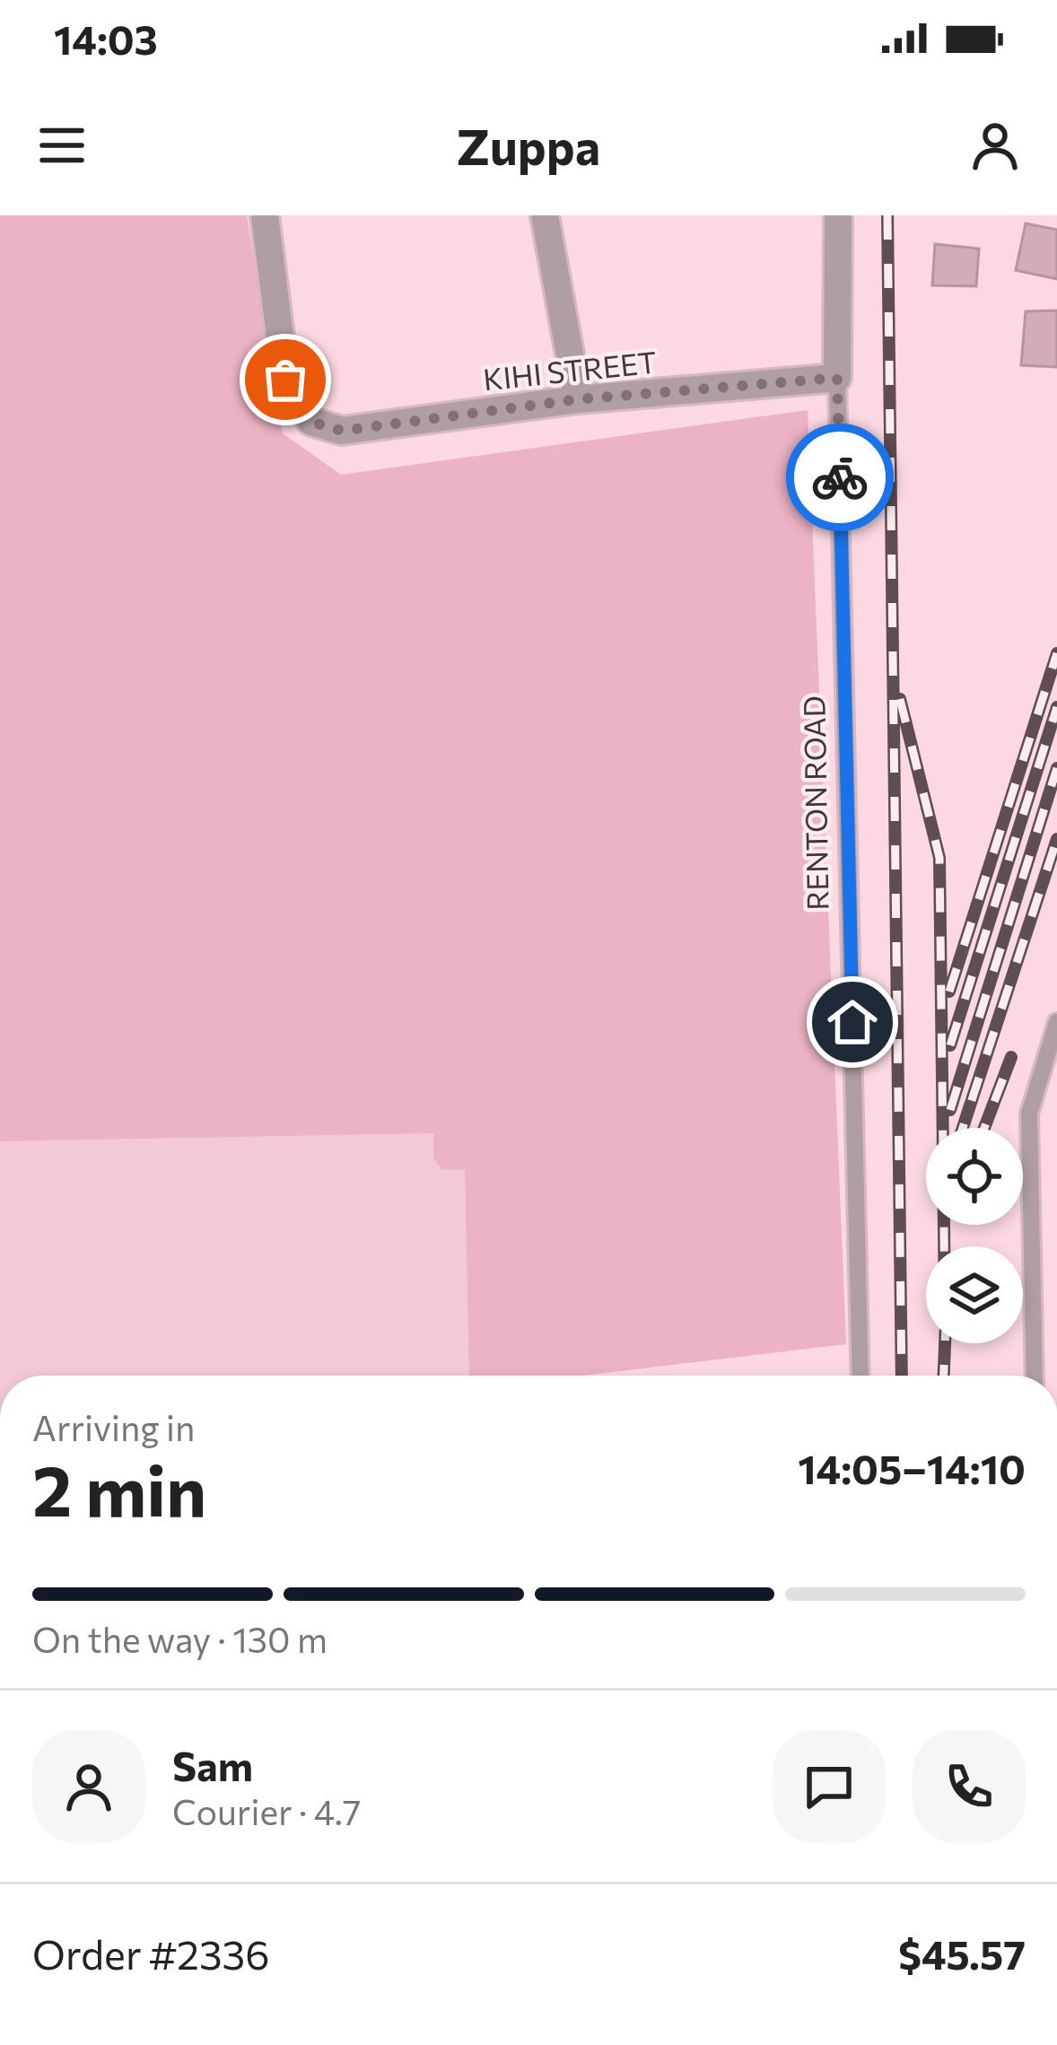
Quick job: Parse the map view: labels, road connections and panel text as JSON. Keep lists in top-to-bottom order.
{
  "streets": {
    "street": ["KIHI STREET", "RENTON ROAD"]
  },
  "crossings": [
    ["KIHI STREET", "RENTON ROAD"]
  ],
  "page": {
    "status": "14:03",
    "header": "Zuppa",
    "heading": ["2 min", "Arriving in", "14:05–14:10"],
    "panel": [
      "Sam",
      "Courier · 4.7",
      "Order #2336",
      "$45.57"
    ],
    "bar": "On the way · 130 m"
  }
}
